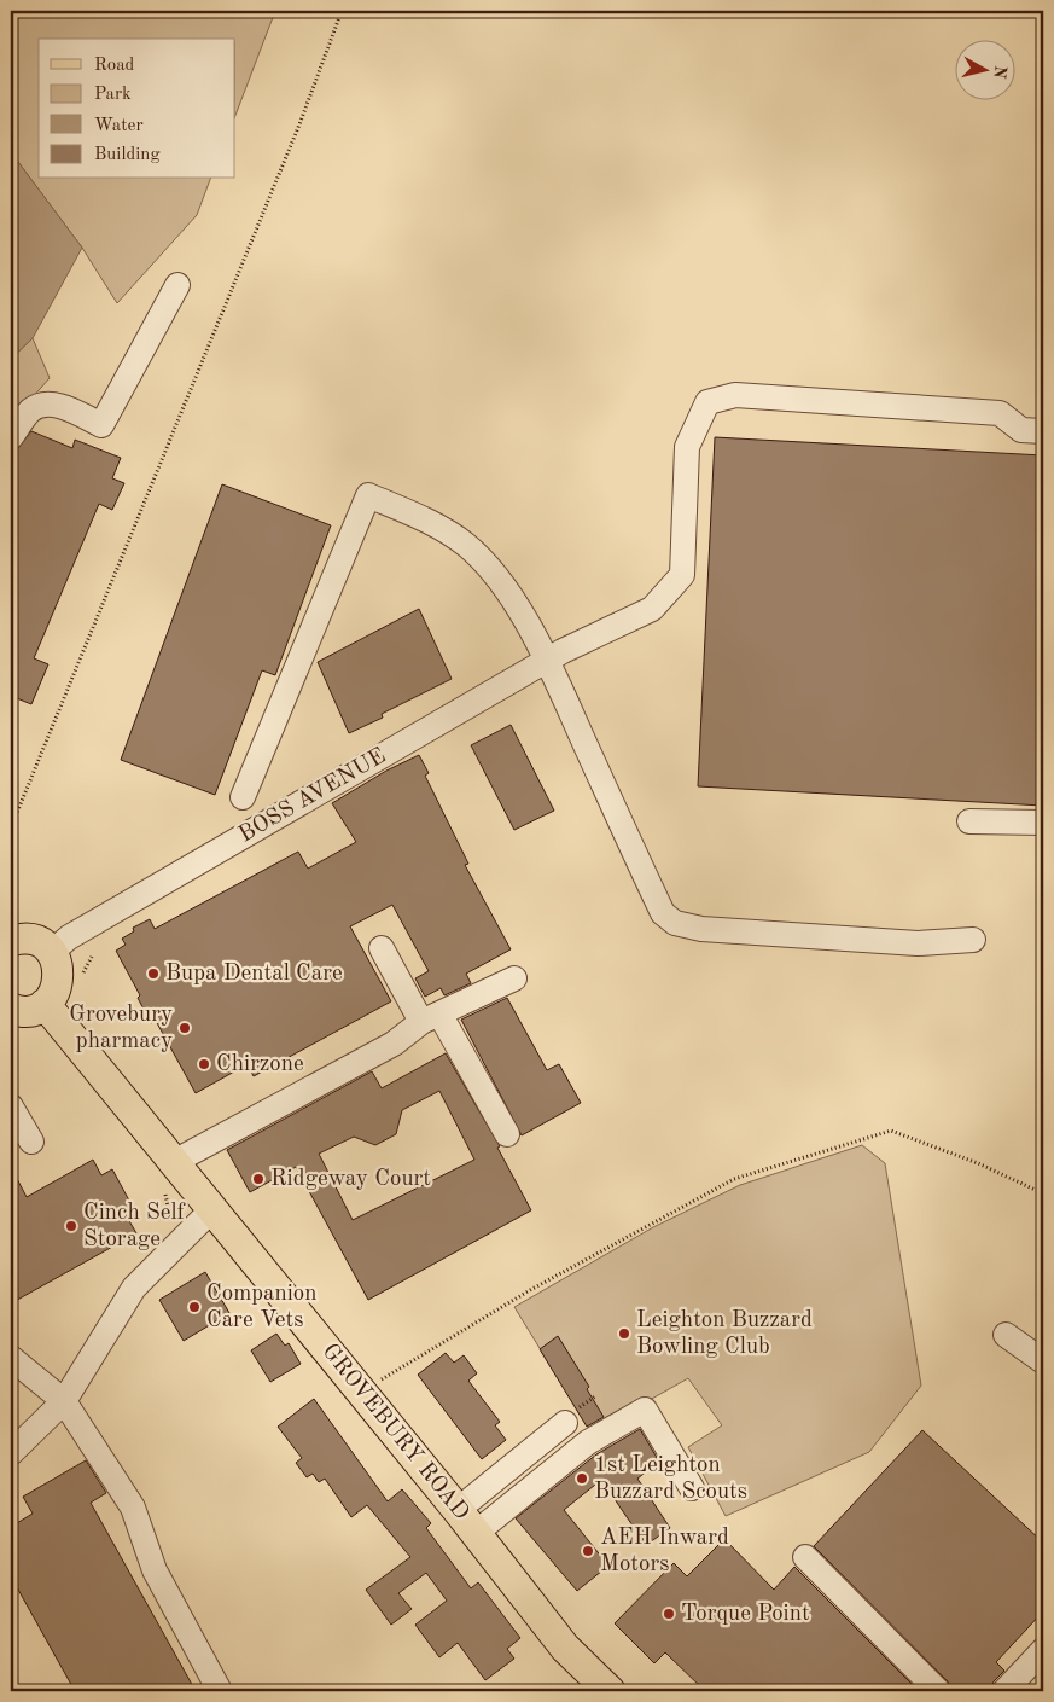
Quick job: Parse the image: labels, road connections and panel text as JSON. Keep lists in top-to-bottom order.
{
  "streets": {
    "main road": ["GROVEBURY ROAD"],
    "street": ["BOSS AVENUE"]
  },
  "places": [
    "Bupa Dental Care",
    "Grovebury pharmacy",
    "Chirzone",
    "Ridgeway Court",
    "Cinch Self Storage",
    "Companion Care Vets",
    "Leighton Buzzard Bowling Club",
    "1st Leighton Buzzard Scouts",
    "AEH Inward Motors",
    "Torque Point"
  ],
  "legend": [
    "Road",
    "Park",
    "Water",
    "Building"
  ],
  "north": "right"
}
